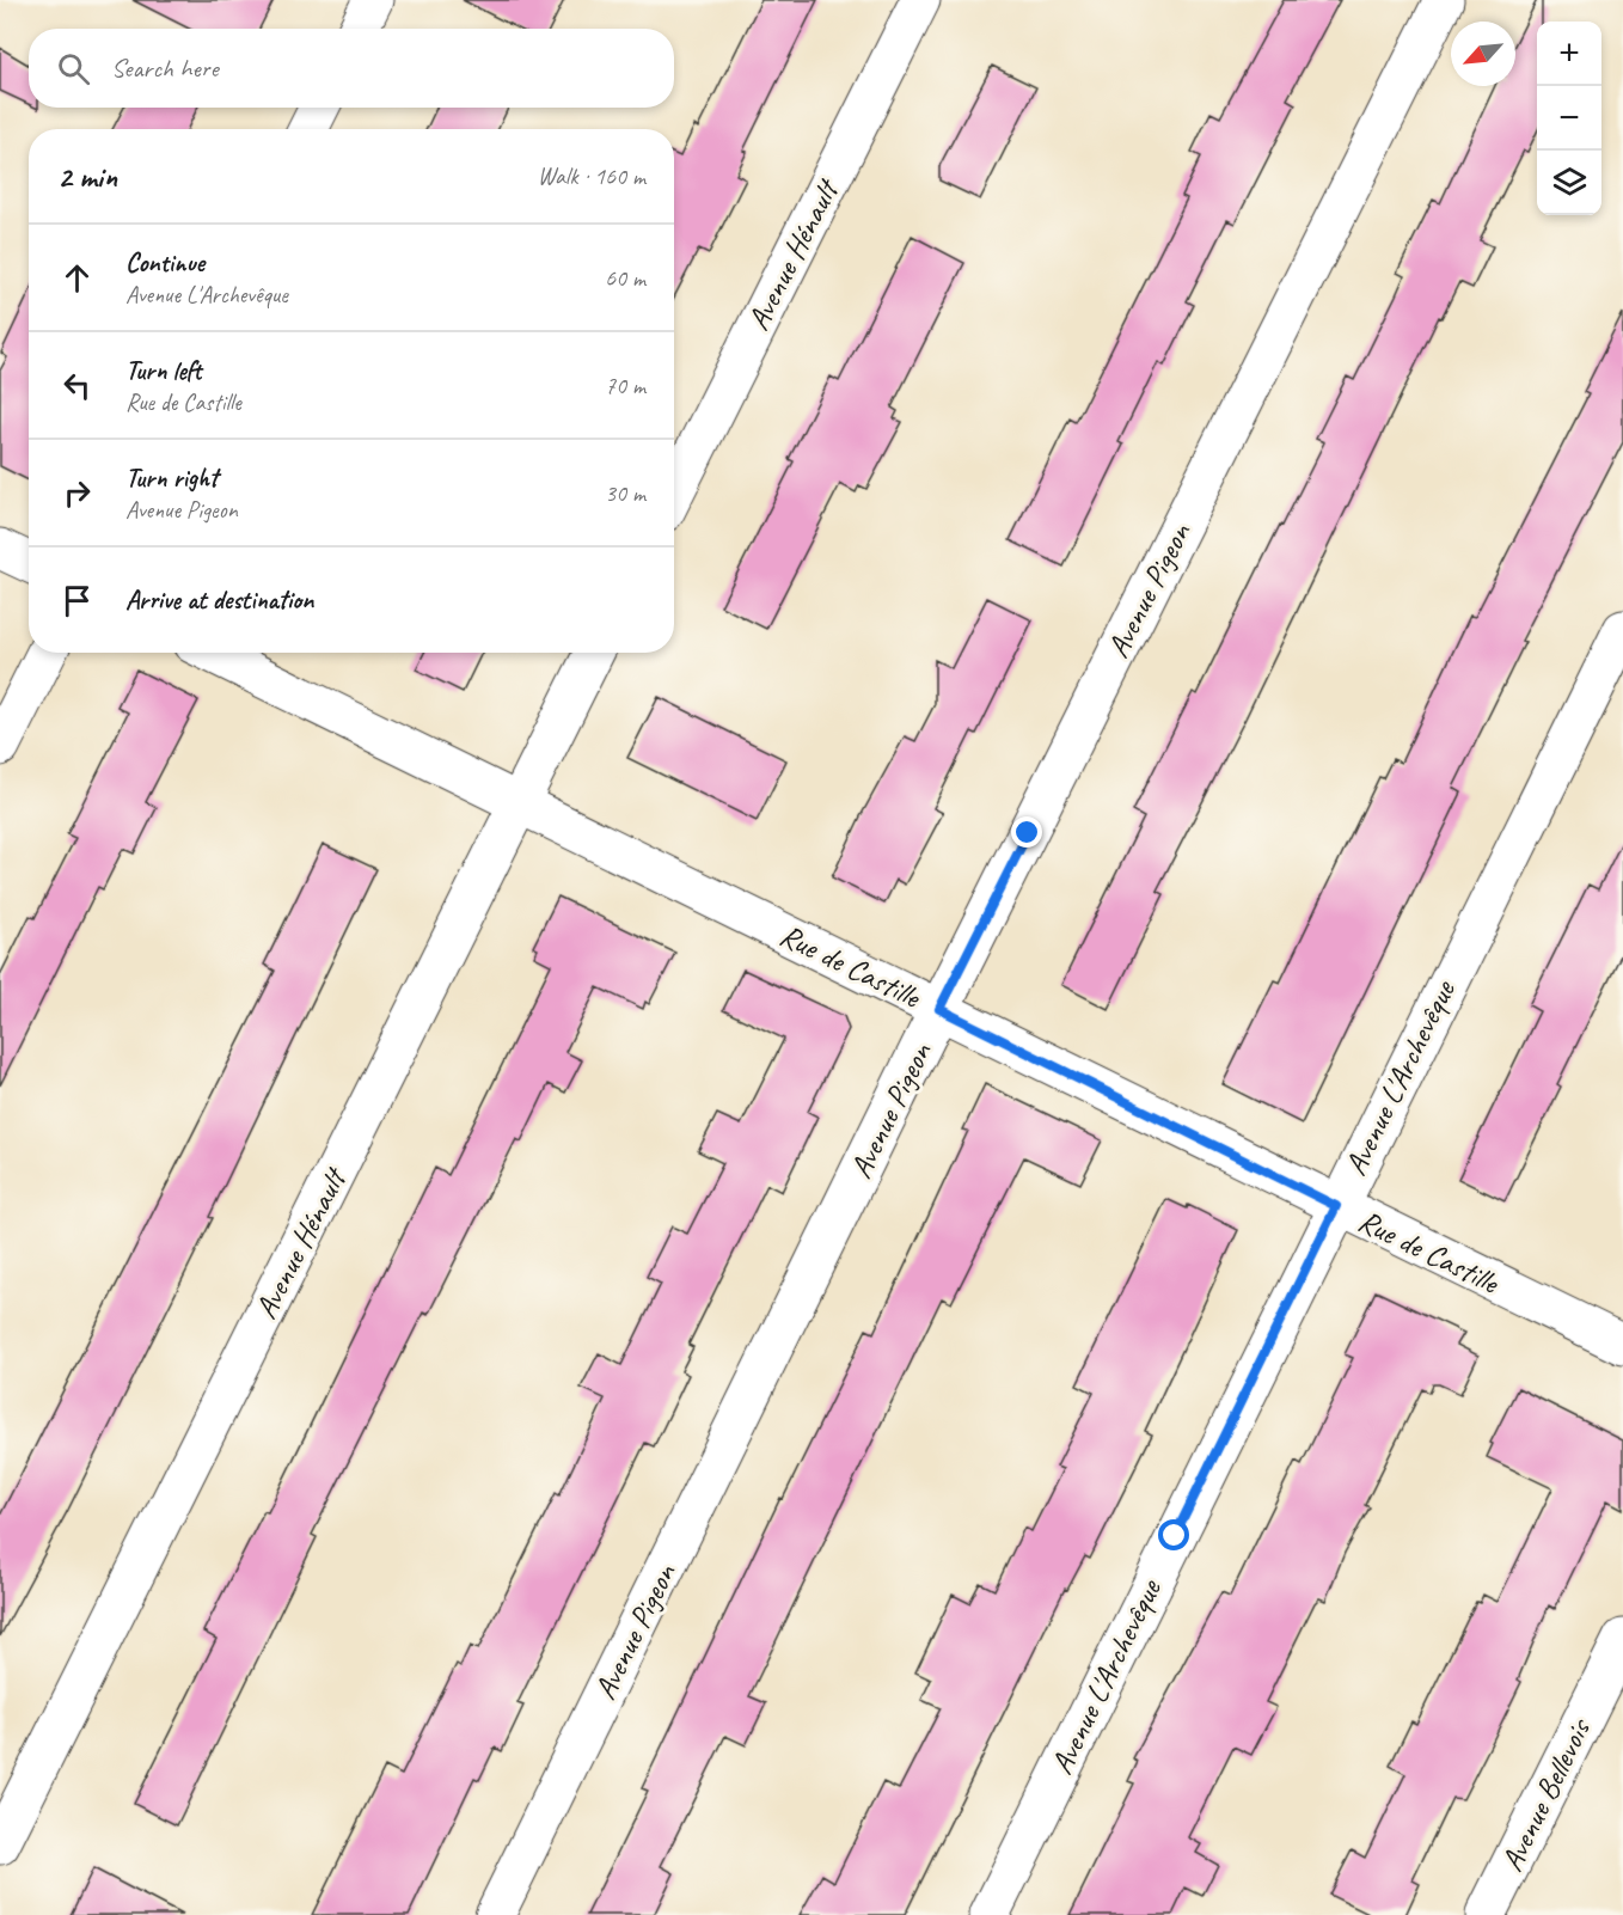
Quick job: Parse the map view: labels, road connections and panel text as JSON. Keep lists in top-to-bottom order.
{
  "streets": {
    "street": [
      "Avenue Hénault",
      "Avenue Pigeon",
      "Rue de Castille",
      "Avenue L'Archevêque",
      "Avenue Bellevois"
    ]
  },
  "crossings": [
    ["Avenue Hénault", "Rue de Castille"],
    ["Avenue Pigeon", "Rue de Castille"],
    ["Rue de Castille", "Avenue L'Archevêque"]
  ],
  "north": "bottom left",
  "page": {
    "map_buttons": ["+", "−"],
    "search": "Search here",
    "heading": ["2 min", "Walk · 160 m"],
    "list": [
      ["Continue", "Avenue L'Archevêque", "60 m"],
      ["Turn left", "Rue de Castille", "70 m"],
      ["Turn right", "Avenue Pigeon", "30 m"],
      "Arrive at destination"
    ]
  }
}
